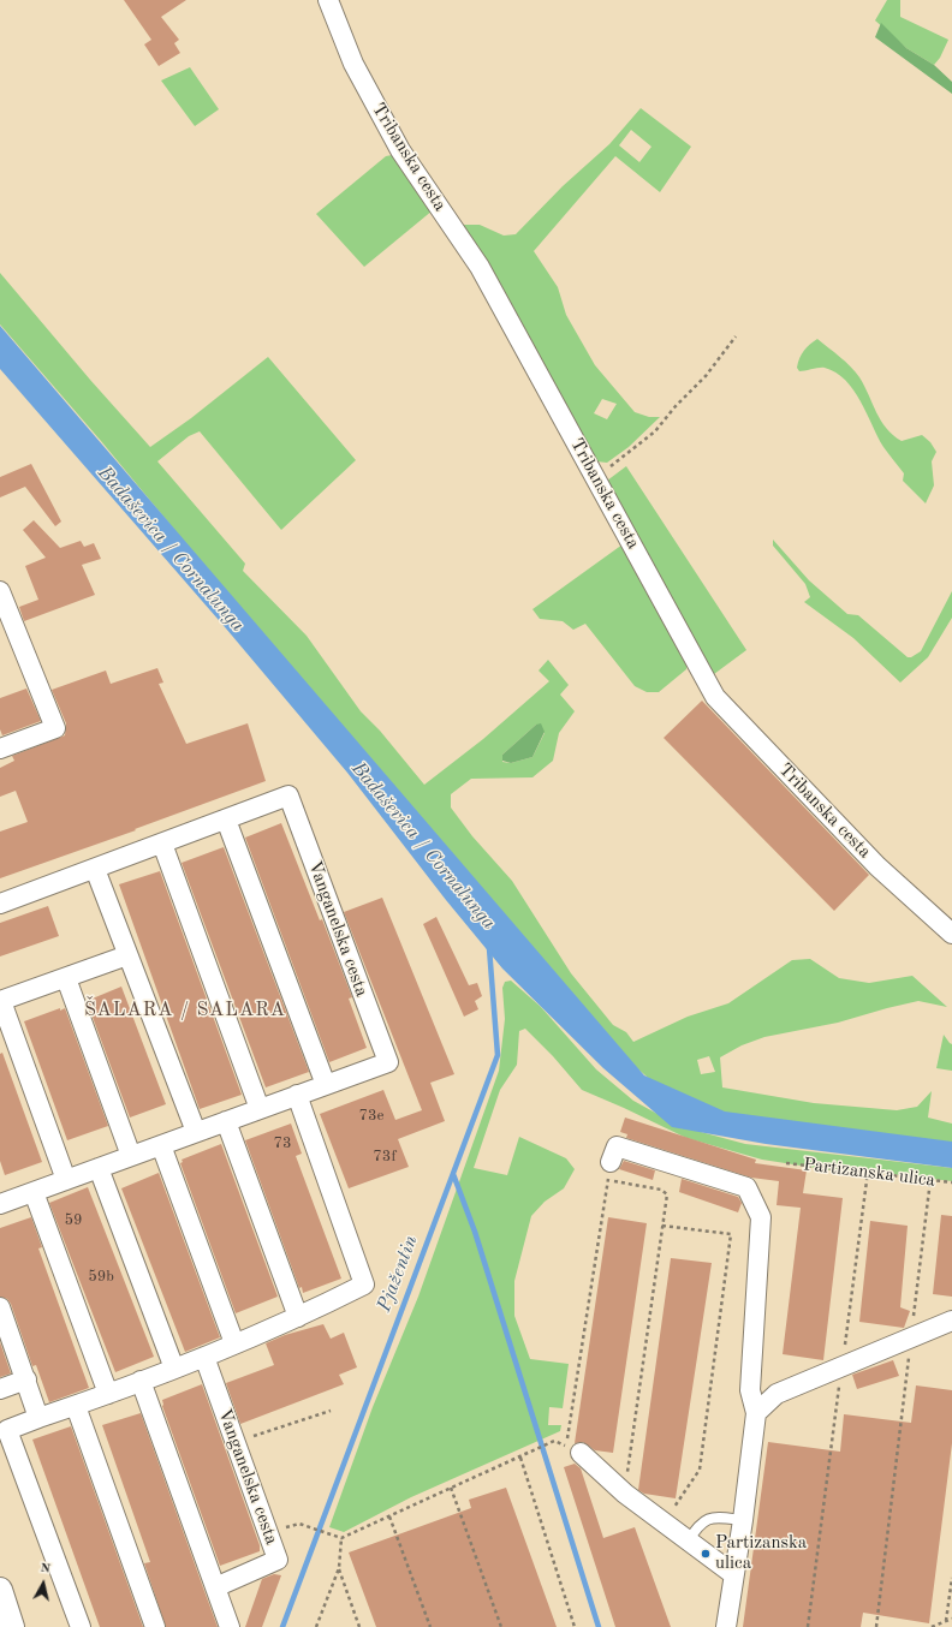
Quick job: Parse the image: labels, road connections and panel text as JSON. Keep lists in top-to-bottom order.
{
  "streets": {
    "street": ["Tribanska cesta", "Vanganelska cesta"],
    "path": ["Partizanska ulica"]
  },
  "districts": ["ŠALARA / SALARA"],
  "water": ["Badaševica / Cornalunga", "Pjažentin"],
  "places": ["Partizanska ulica"],
  "house_numbers": [
    "73e",
    "73",
    "73f",
    "59",
    "59b"
  ],
  "north": "top"
}
